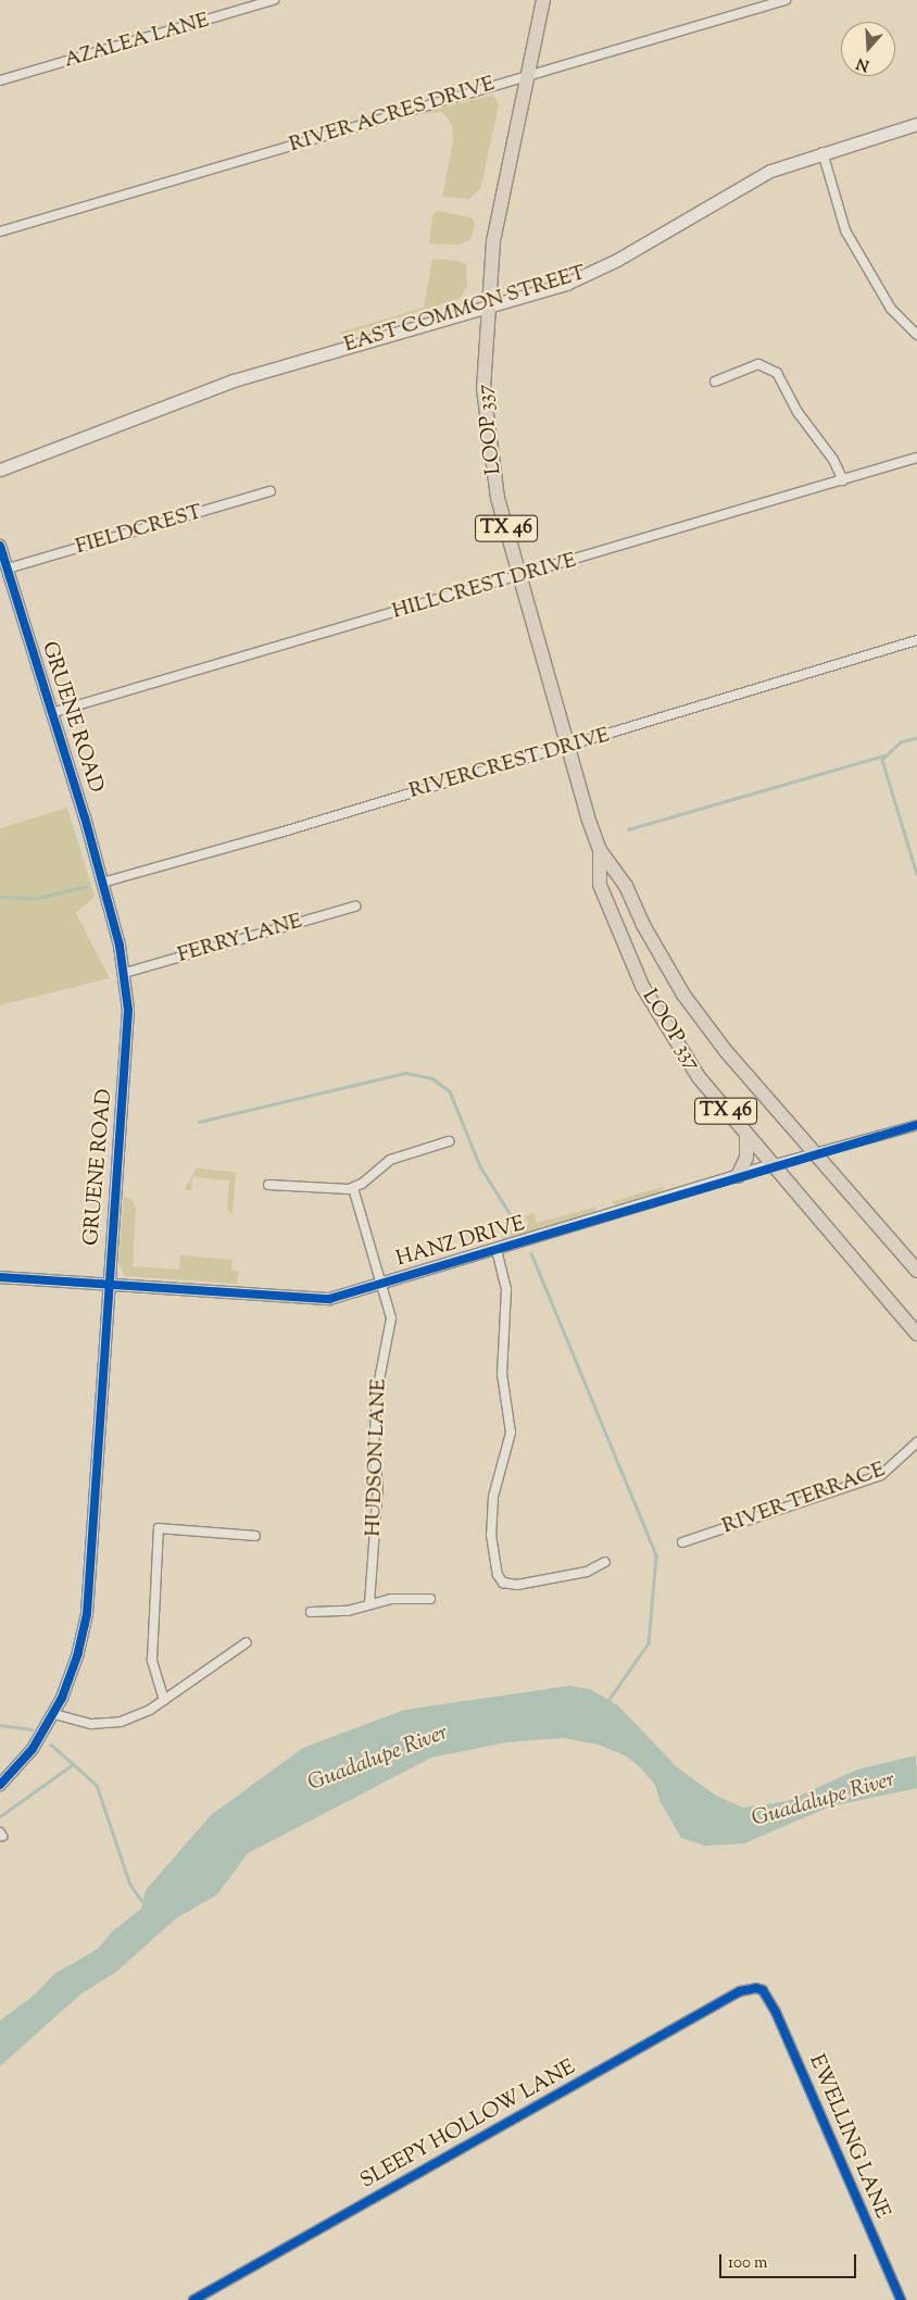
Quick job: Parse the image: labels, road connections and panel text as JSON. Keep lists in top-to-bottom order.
{
  "streets": {
    "main road": ["EAST COMMON STREET", "LOOP 337", "TX 46"],
    "street": [
      "AZALEA LANE",
      "RIVER ACRES DRIVE",
      "FIELDCREST",
      "HILLCREST DRIVE",
      "GRUENE ROAD",
      "RIVERCREST DRIVE",
      "FERRY LANE",
      "HANZ DRIVE",
      "HUDSON LANE",
      "RIVER TERRACE",
      "SLEEPY HOLLOW LANE",
      "EWELLING LANE"
    ]
  },
  "crossings": [
    ["RIVER ACRES DRIVE", "LOOP 337"],
    ["EAST COMMON STREET", "LOOP 337"],
    ["LOOP 337", "HILLCREST DRIVE"],
    ["LOOP 337", "RIVERCREST DRIVE"],
    ["LOOP 337", "HANZ DRIVE"],
    ["FIELDCREST", "GRUENE ROAD"],
    ["HILLCREST DRIVE", "GRUENE ROAD"],
    ["GRUENE ROAD", "RIVERCREST DRIVE"],
    ["GRUENE ROAD", "FERRY LANE"],
    ["GRUENE ROAD", "HANZ DRIVE"],
    ["HANZ DRIVE", "HUDSON LANE"],
    ["SLEEPY HOLLOW LANE", "EWELLING LANE"]
  ],
  "water": ["Guadalupe River"],
  "scale_bar": "100 m",
  "north": "bottom"
}
